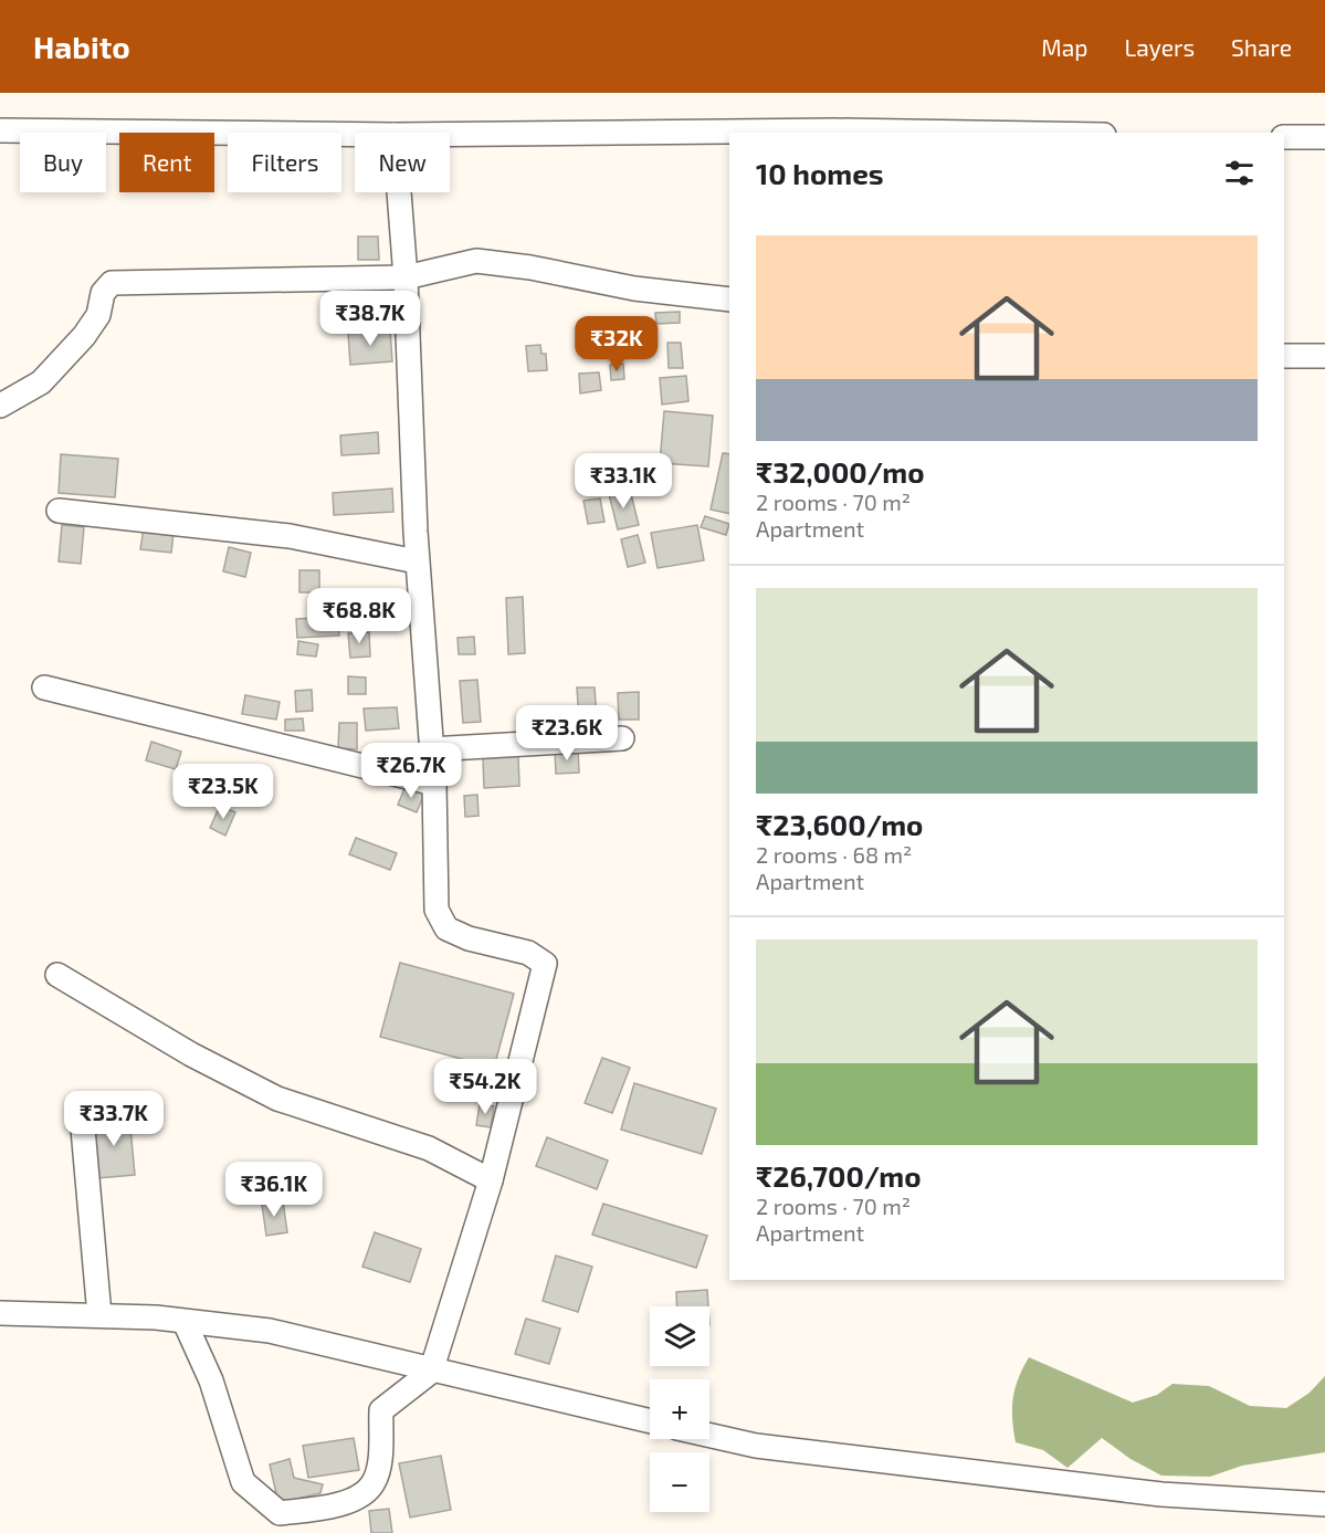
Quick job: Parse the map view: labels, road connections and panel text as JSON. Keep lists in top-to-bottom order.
{
  "page": {
    "header": "Habito",
    "nav": ["Map", "Layers", "Share"],
    "chip": [
      "Buy",
      "Rent",
      "Filters",
      "New"
    ],
    "heading": "10 homes",
    "list": [
      {
        "name": "₹32,000/mo",
        "note": "2 rooms · 70 m² · Apartment"
      },
      {
        "name": "₹23,600/mo",
        "note": "2 rooms · 68 m² · Apartment"
      },
      {
        "name": "₹26,700/mo",
        "note": "2 rooms · 70 m² · Apartment"
      }
    ],
    "price": [
      "₹38.7K",
      "₹32K",
      "₹33.1K",
      "₹68.8K",
      "₹23.6K",
      "₹26.7K",
      "₹23.5K",
      "₹54.2K",
      "₹33.7K",
      "₹36.1K"
    ],
    "map_buttons": ["+", "−"]
  }
}
